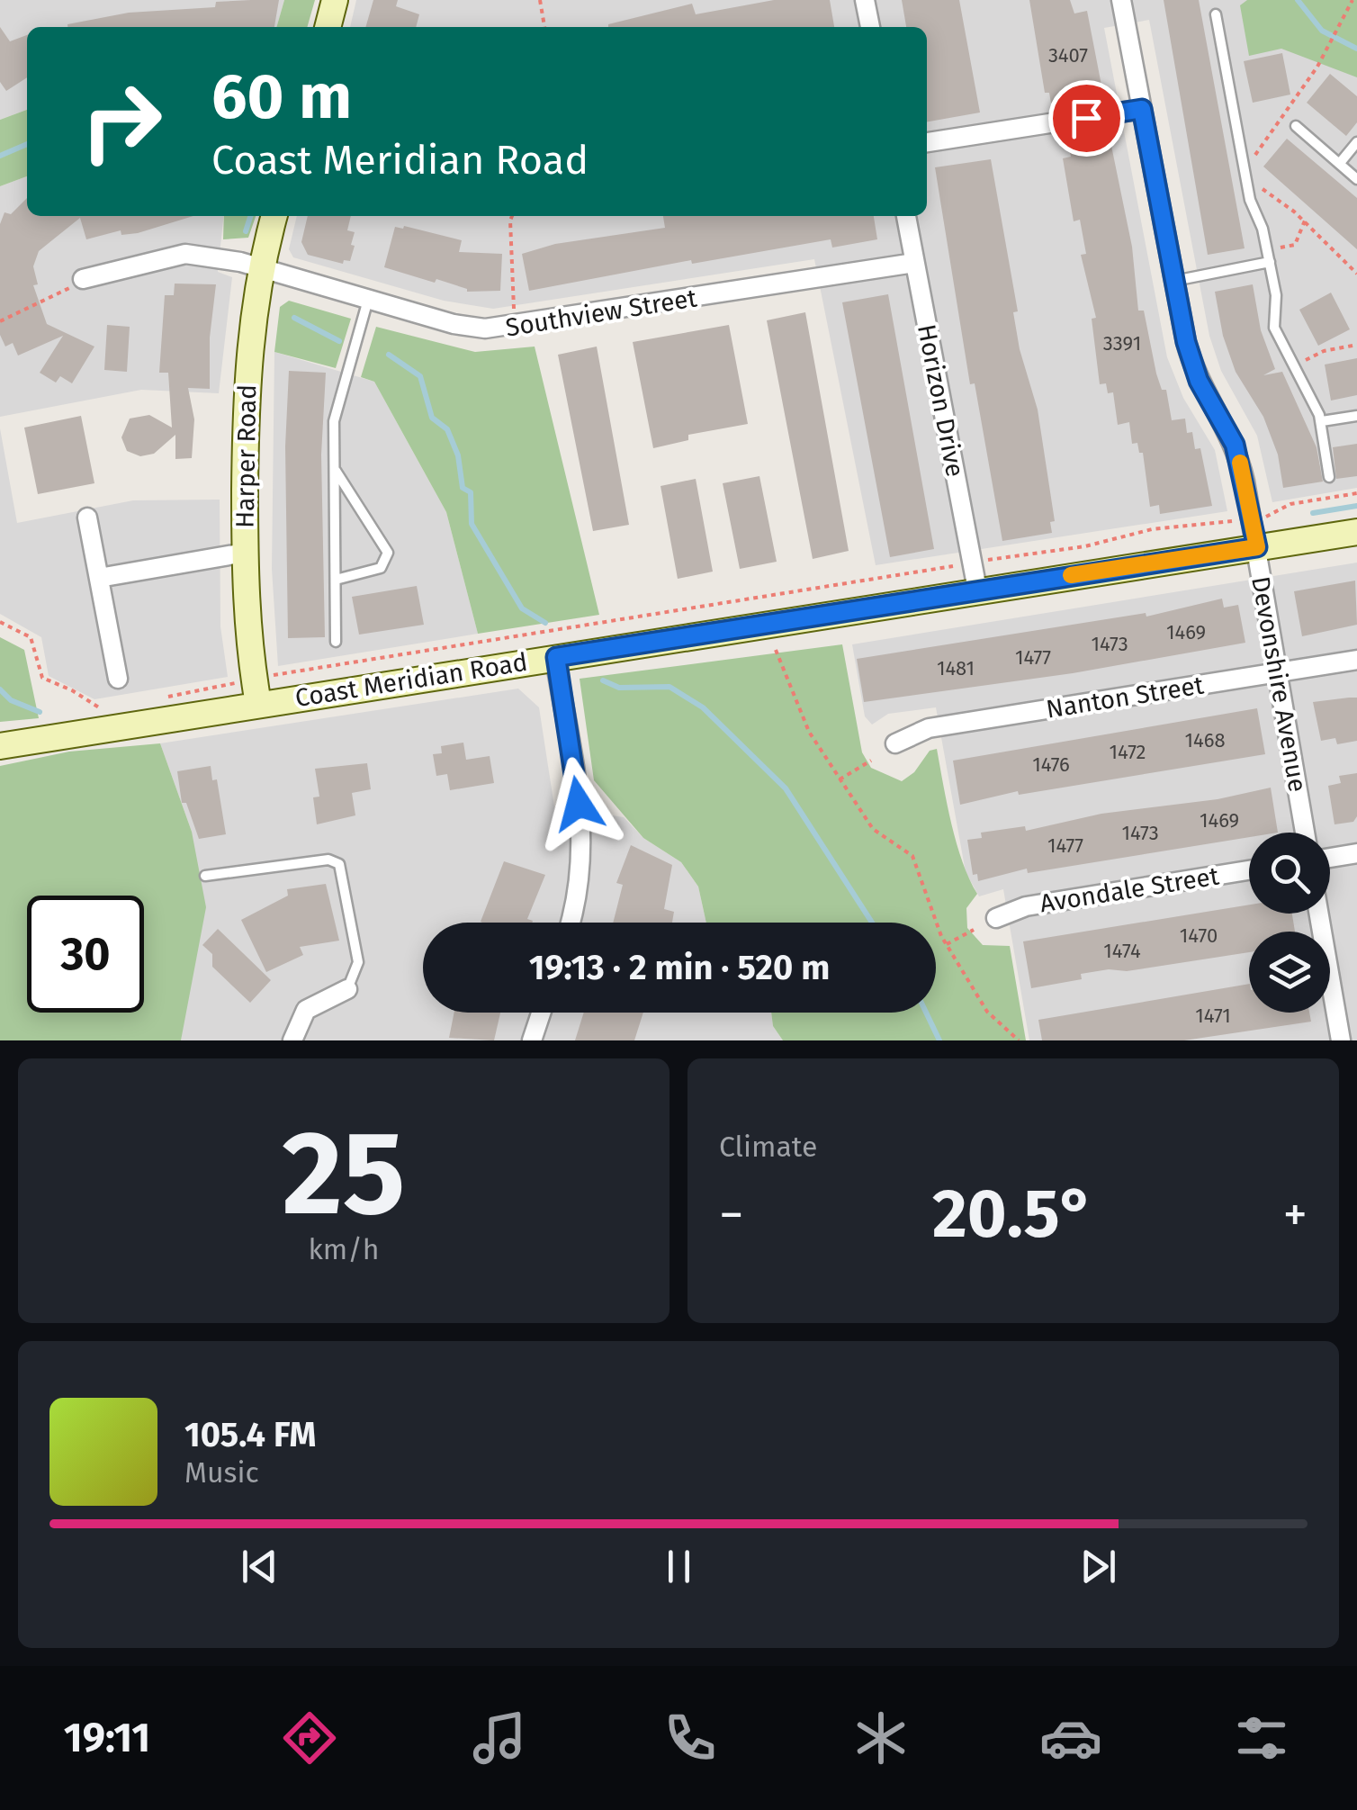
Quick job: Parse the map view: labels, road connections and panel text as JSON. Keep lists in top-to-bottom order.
{
  "streets": {
    "main road": ["Harper Road", "Coast Meridian Road"],
    "street": [
      "Southview Street",
      "Horizon Drive",
      "Devonshire Avenue",
      "Nanton Street",
      "Avondale Street"
    ]
  },
  "crossings": [
    ["Southview Street", "Horizon Drive"],
    ["Southview Street", "Harper Road"],
    ["Horizon Drive", "Coast Meridian Road"],
    ["Harper Road", "Coast Meridian Road"],
    ["Coast Meridian Road", "Devonshire Avenue"],
    ["Devonshire Avenue", "Nanton Street"]
  ],
  "house_numbers": [
    "3407",
    "3391",
    "1469",
    "1473",
    "1477",
    "1481",
    "1468",
    "1472",
    "1476",
    "1469",
    "1473",
    "1477",
    "1470",
    "1474",
    "1471"
  ],
  "page": {
    "turn": ["60 m", "Coast Meridian Road"],
    "limit": "30",
    "trip": "19:13 · 2 min · 520 m",
    "tile": [
      ["25", "km/h"],
      "Climate"
    ],
    "heat": ["−", "20.5°", "+"],
    "song": ["105.4 FM", "Music"],
    "tabs": "19:11"
  }
}
